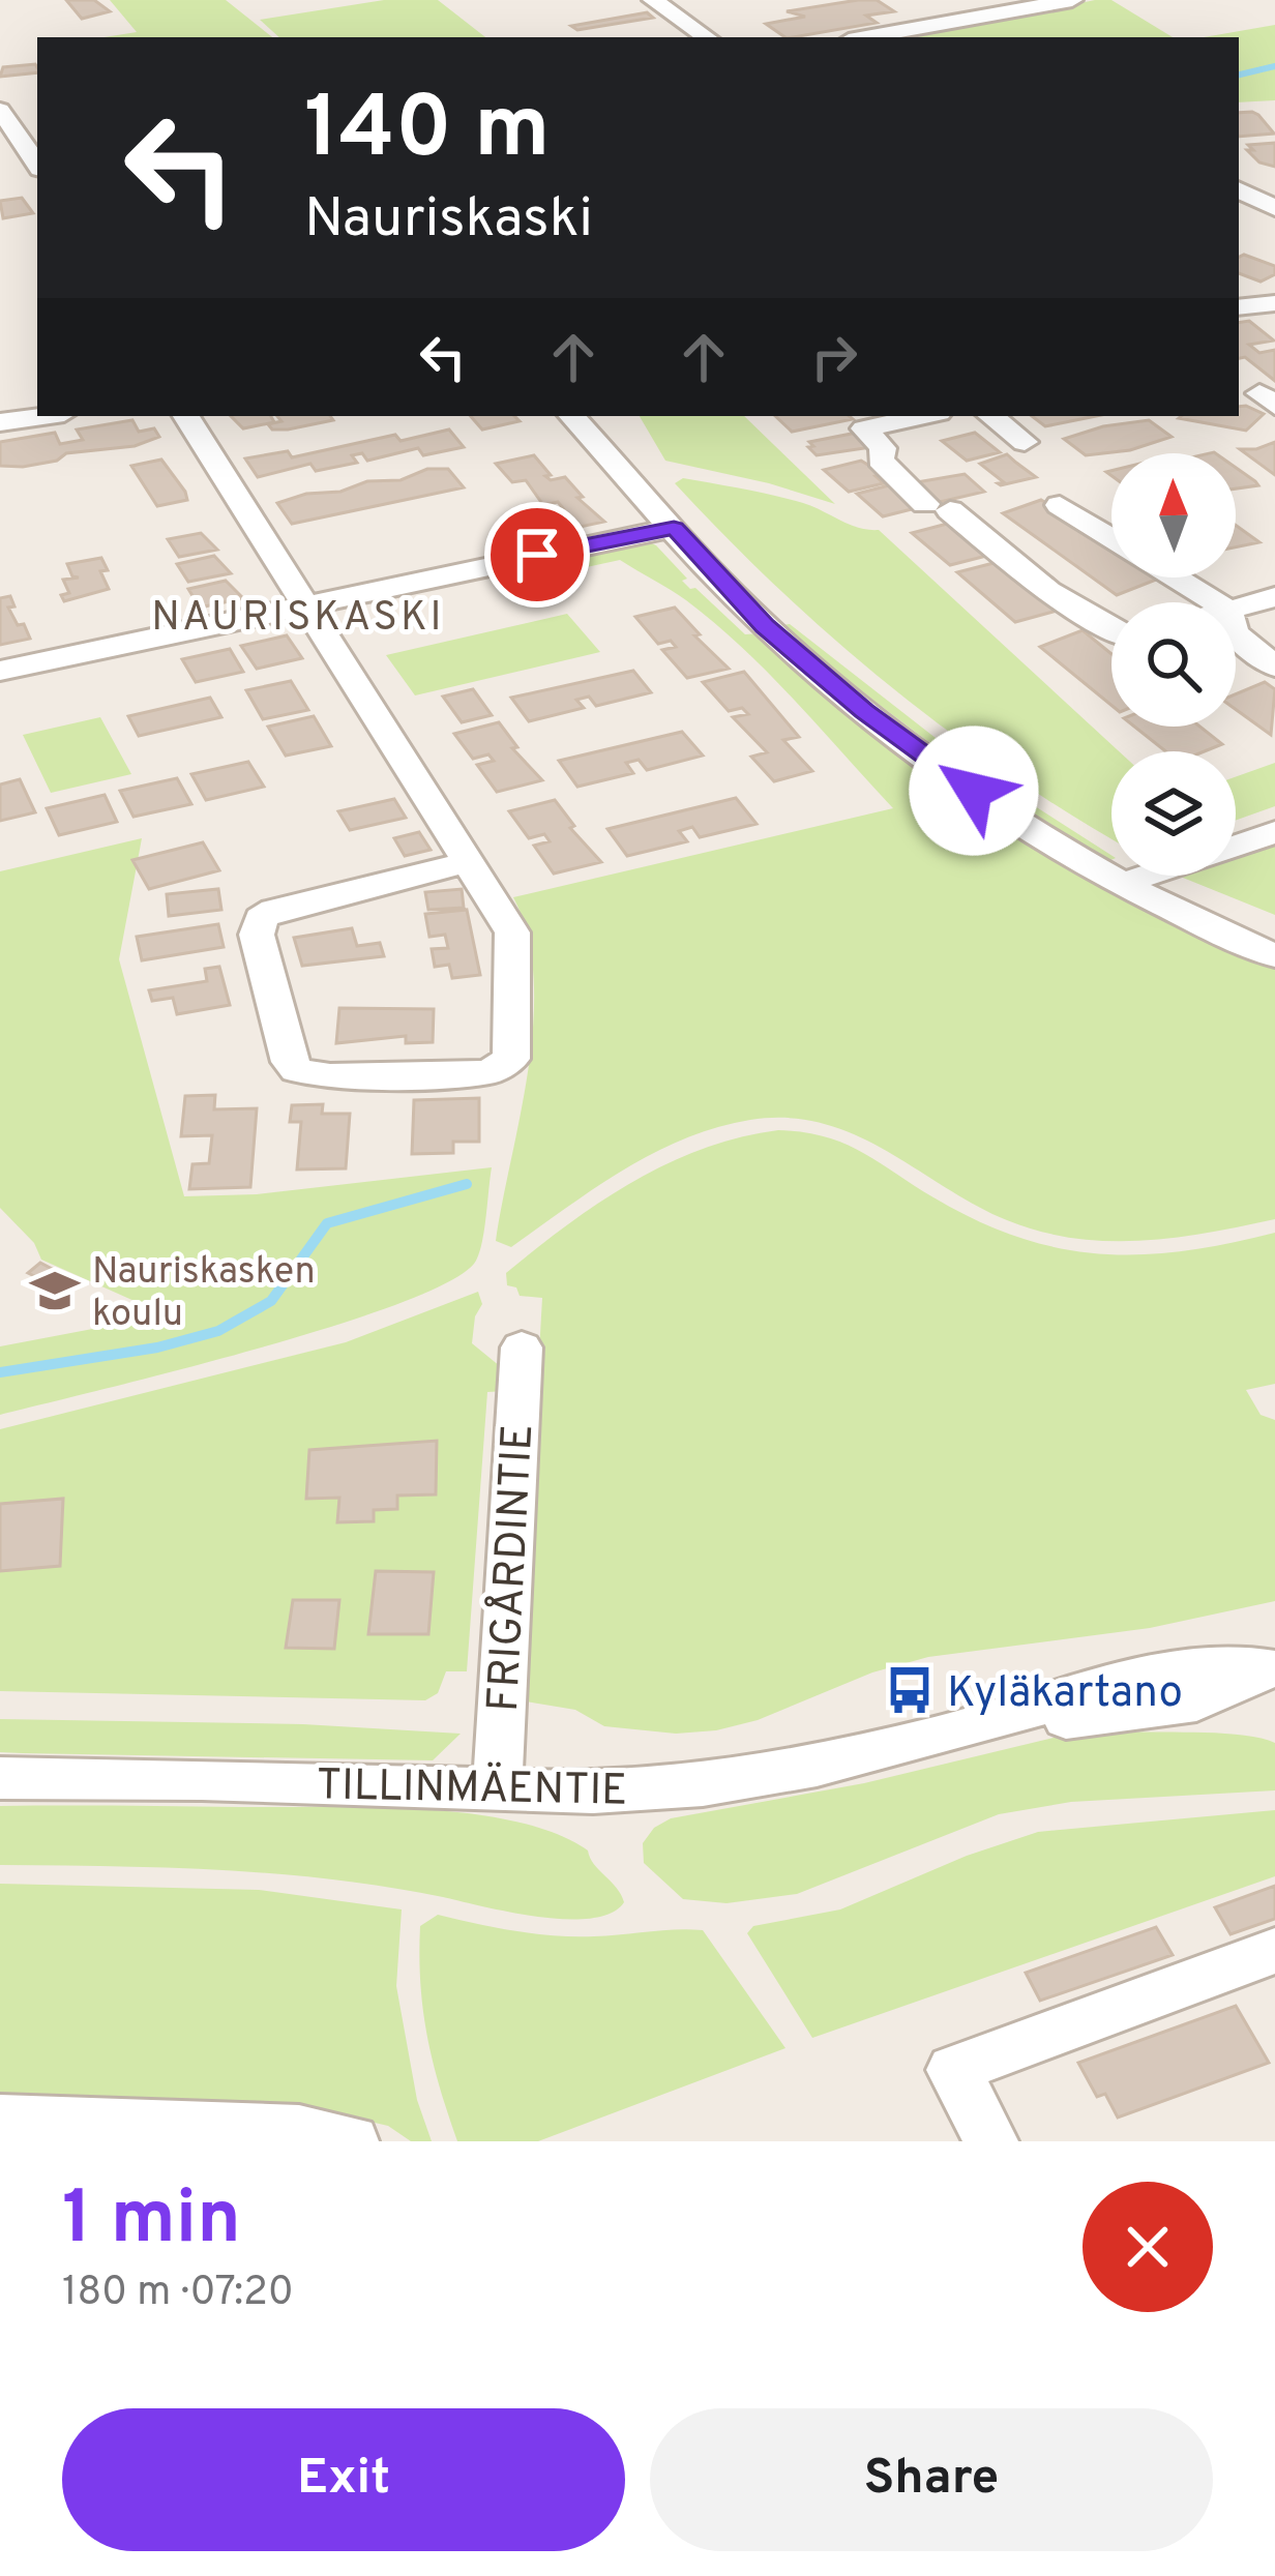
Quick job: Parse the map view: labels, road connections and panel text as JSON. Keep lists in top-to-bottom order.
{
  "streets": {
    "street": ["FRIGÅRDINTIE", "TILLINMÄENTIE"]
  },
  "crossings": [
    ["FRIGÅRDINTIE", "TILLINMÄENTIE"]
  ],
  "districts": ["NAURISKASKI"],
  "places": {
    "school or university": ["Nauriskasken koulu"],
    "bus stop": ["Kyläkartano"]
  },
  "north": "top",
  "page": {
    "turn": ["140 m", "Nauriskaski"],
    "heading": ["1 min", "180 m · 07:20"],
    "buttons": ["Exit", "Share"]
  }
}
